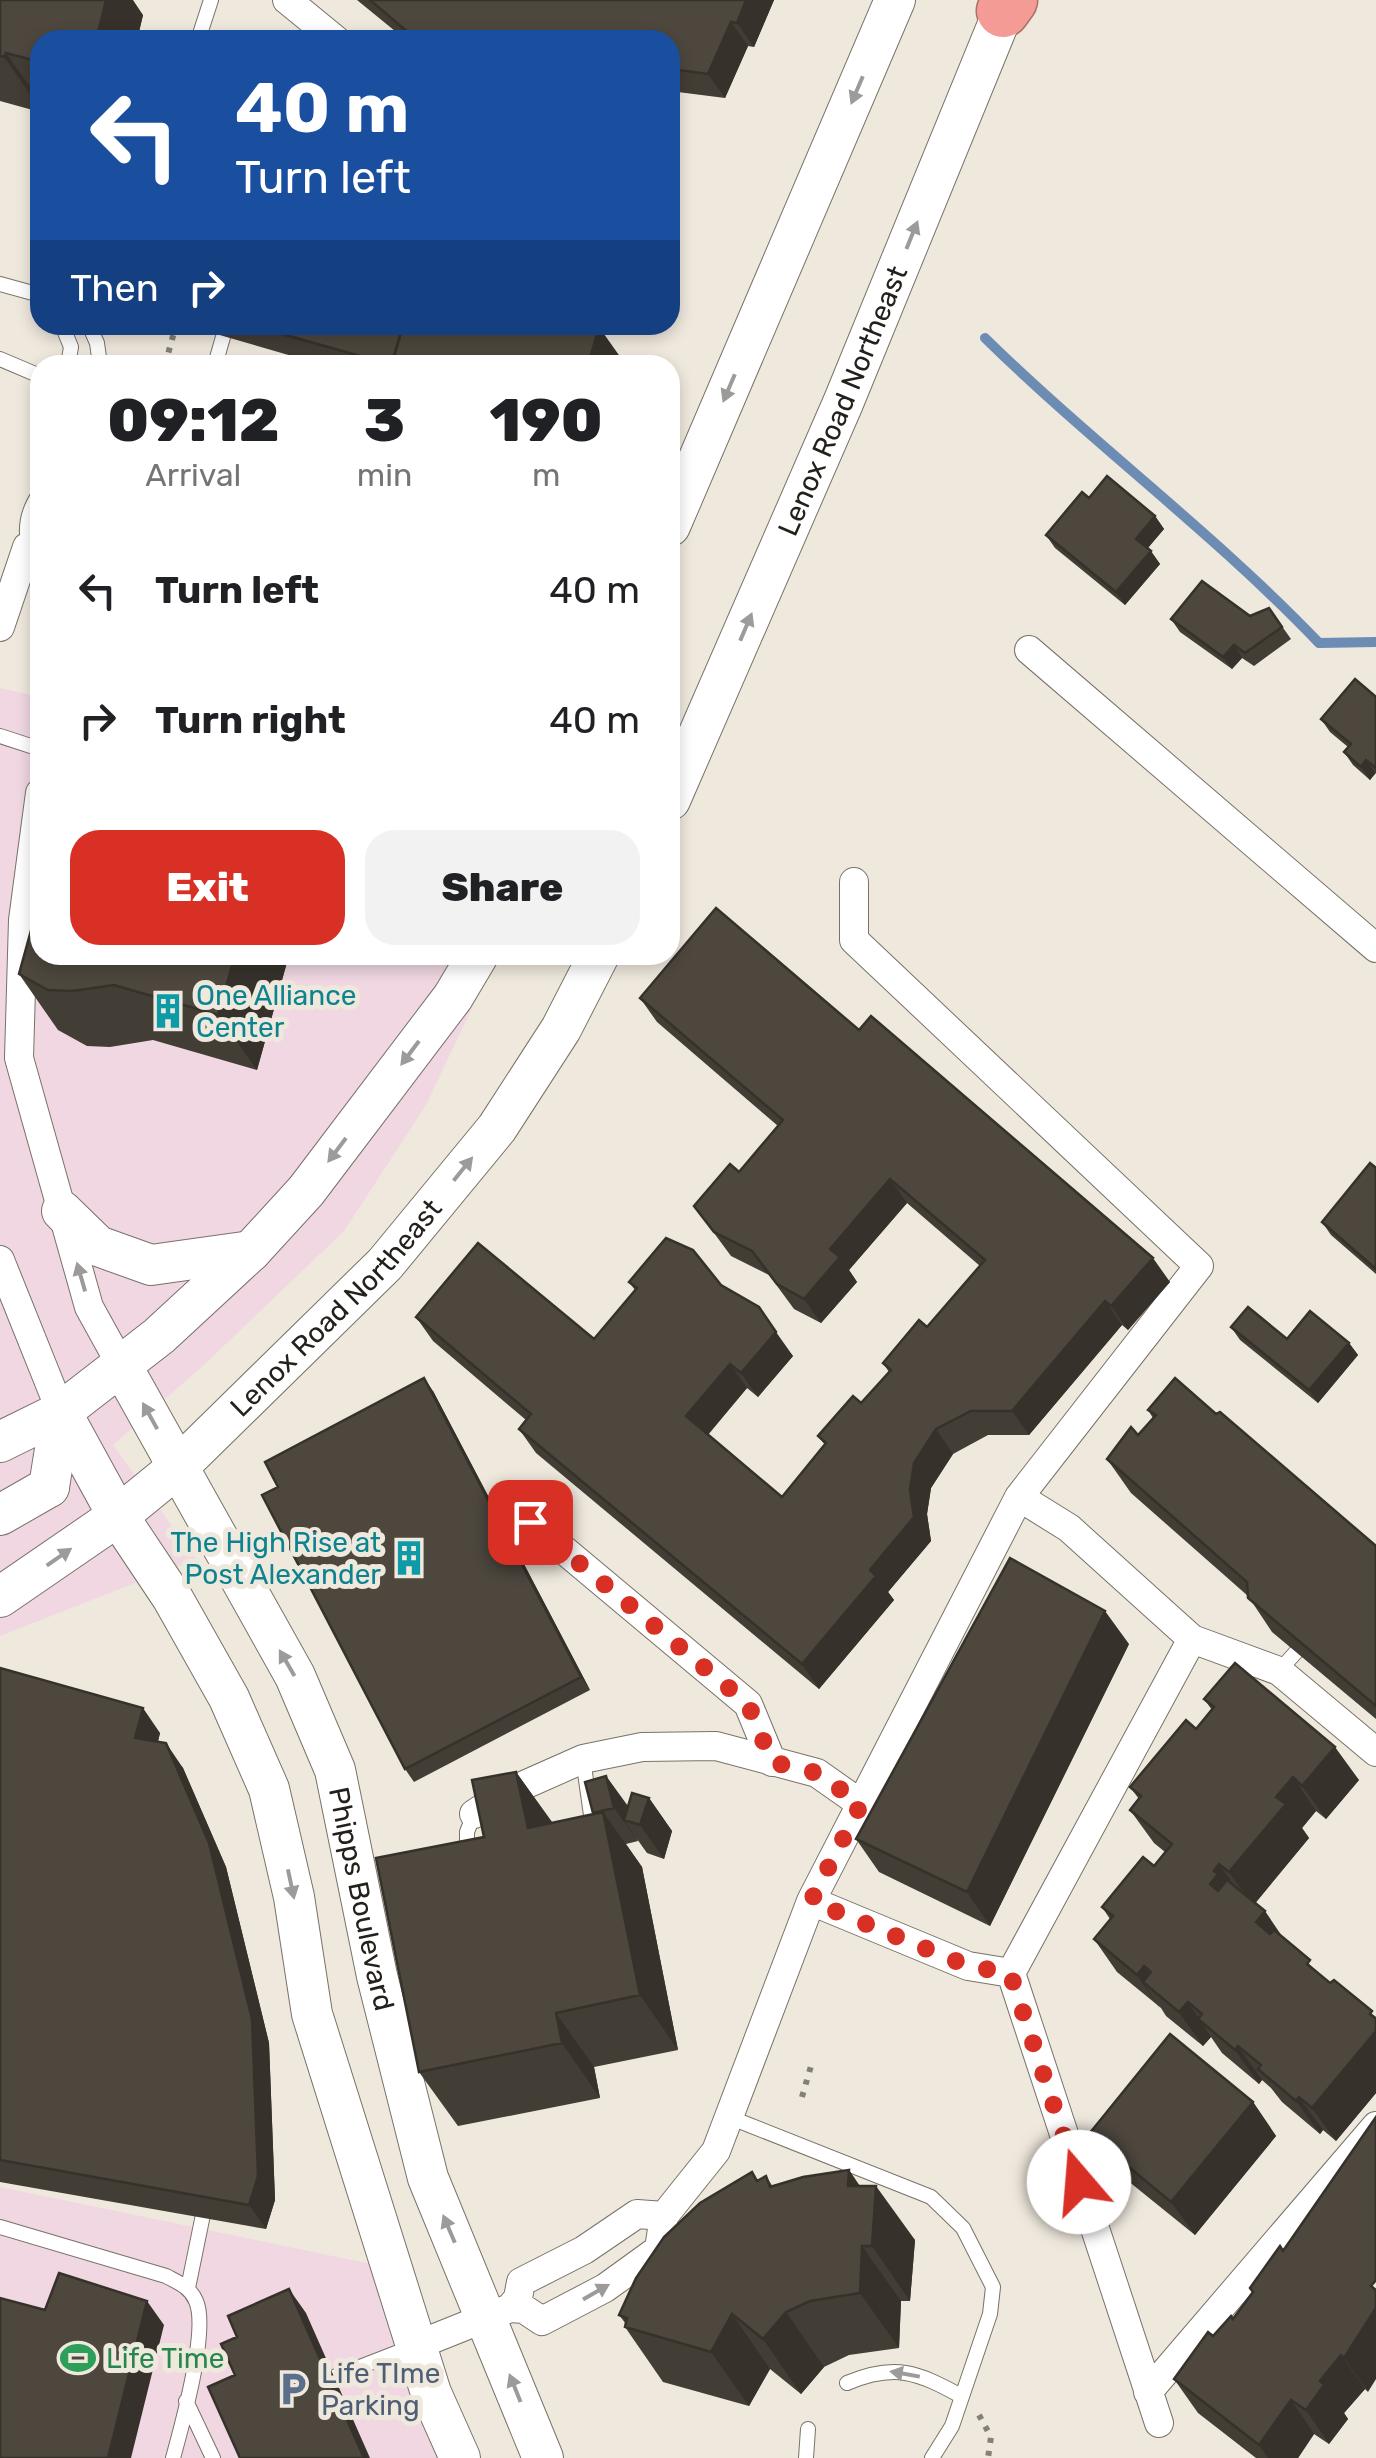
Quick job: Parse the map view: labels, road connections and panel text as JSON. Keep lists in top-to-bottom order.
{
  "streets": {
    "main road": ["Lenox Road Northeast", "Phipps Boulevard"]
  },
  "crossings": [
    ["Lenox Road Northeast", "Phipps Boulevard"]
  ],
  "places": {
    "building": ["One Alliance Center", "The High Rise at Post Alexander"],
    "sports": ["Life Time"],
    "parking": ["Life TIme Parking"]
  },
  "page": {
    "turn": ["40 m", "Turn left"],
    "then": "Then",
    "eta": [
      "09:12",
      "Arrival",
      "3",
      "min",
      "190",
      "m"
    ],
    "list": [
      {
        "name": "Turn left",
        "value": "40 m"
      },
      {
        "name": "Turn right",
        "value": "40 m"
      }
    ],
    "buttons": ["Exit", "Share"]
  }
}
